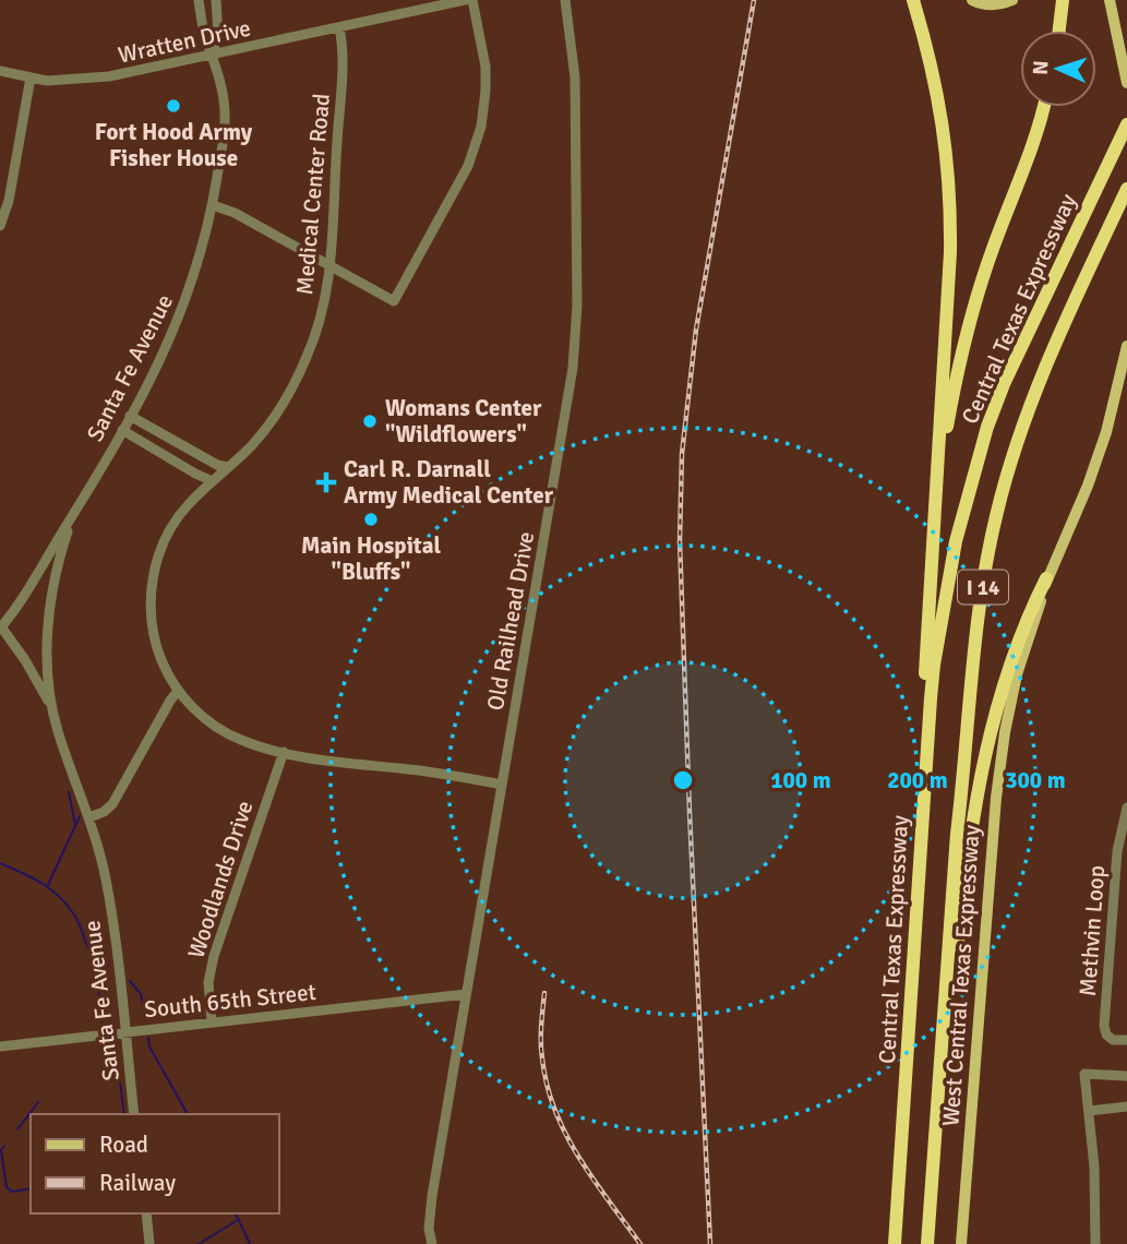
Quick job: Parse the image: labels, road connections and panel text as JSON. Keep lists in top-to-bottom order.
{
  "streets": {
    "highway": ["Central Texas Expressway", "I 14"],
    "main road": ["West Central Texas Expressway"],
    "street": [
      "Wratten Drive",
      "Medical Center Road",
      "Santa Fe Avenue",
      "Old Railhead Drive",
      "Woodlands Drive",
      "Methvin Loop",
      "South 65th Street"
    ]
  },
  "crossings": [
    ["Wratten Drive", "Medical Center Road"],
    ["Wratten Drive", "Santa Fe Avenue"],
    ["Medical Center Road", "Old Railhead Drive"],
    ["Medical Center Road", "Woodlands Drive"],
    ["Santa Fe Avenue", "South 65th Street"],
    ["Old Railhead Drive", "South 65th Street"],
    ["Woodlands Drive", "South 65th Street"]
  ],
  "places": {
    "other": ["Fort Hood Army Fisher House", "Womans Center \"Wildflowers\"", "Main Hospital \"Bluffs\""],
    "health": ["Carl R. Darnall Army Medical Center"]
  },
  "legend": ["Road", "Railway"],
  "north": "left",
  "rings": ["100 m", "200 m", "300 m"]
}
